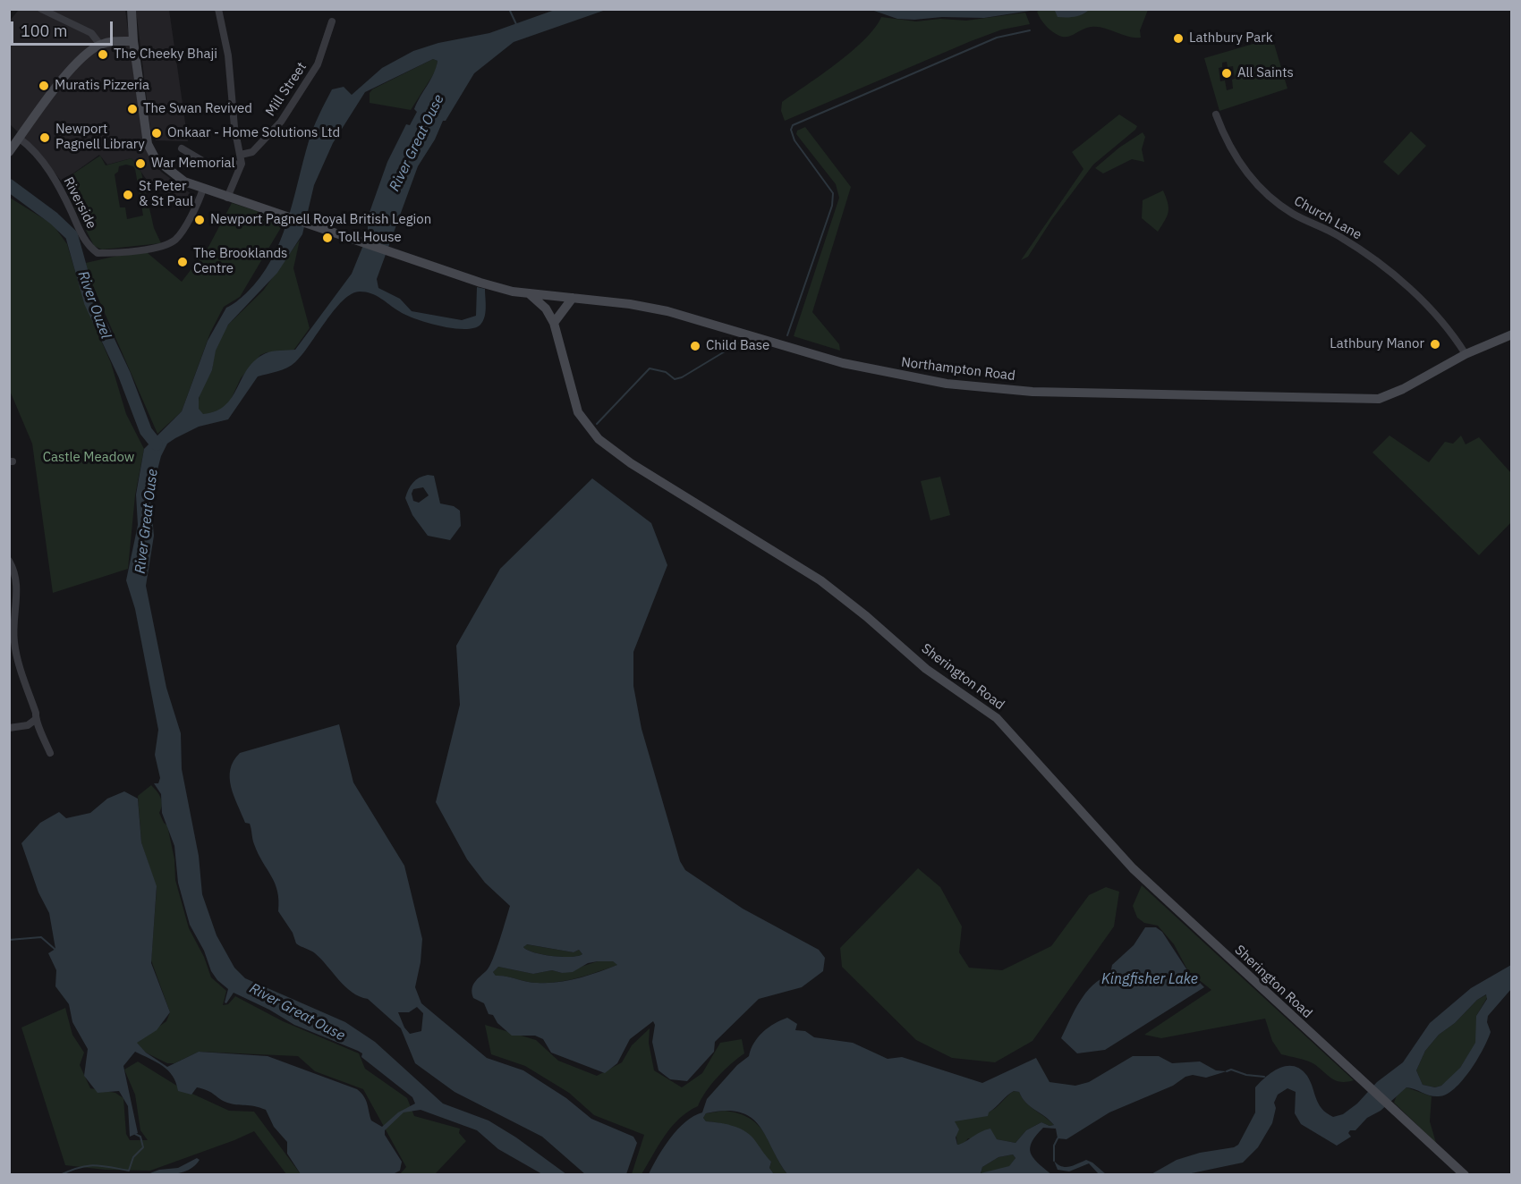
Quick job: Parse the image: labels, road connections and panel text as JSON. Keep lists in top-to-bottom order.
{
  "streets": {
    "main road": ["Northampton Road", "Sherington Road"],
    "street": ["Mill Street", "Riverside", "Church Lane"]
  },
  "crossings": [
    ["Riverside", "Northampton Road"],
    ["Church Lane", "Northampton Road"],
    ["Northampton Road", "Sherington Road"]
  ],
  "water": ["River Great Ouse", "River Ouzel", "Kingfisher Lake"],
  "parks": ["Castle Meadow"],
  "places": [
    "Lathbury Park",
    "The Cheeky Bhaji",
    "All Saints",
    "Muratis Pizzeria",
    "The Swan Revived",
    "Onkaar - Home Solutions Ltd",
    "Newport Pagnell Library",
    "War Memorial",
    "St Peter & St Paul",
    "Newport Pagnell Royal British Legion",
    "Toll House",
    "The Brooklands Centre",
    "Lathbury Manor",
    "Child Base"
  ],
  "scale_bar": "100 m"
}
